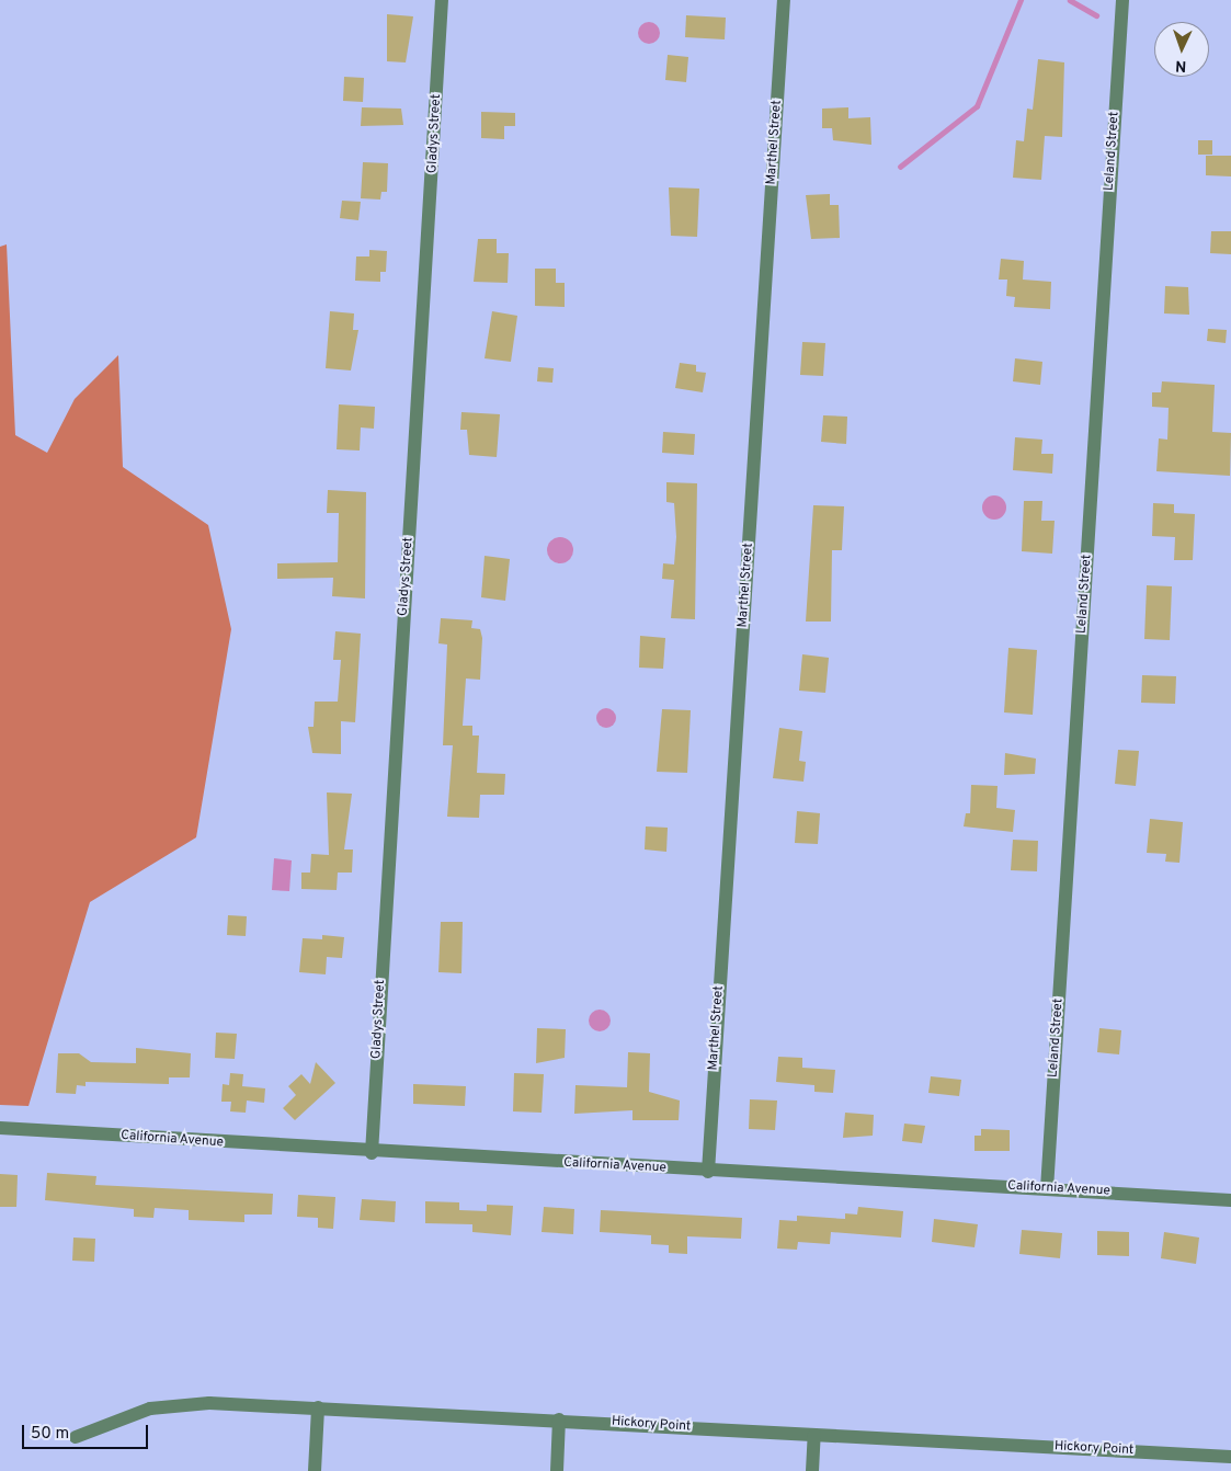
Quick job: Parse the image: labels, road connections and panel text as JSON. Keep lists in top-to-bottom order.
{
  "streets": {
    "street": [
      "Gladys Street",
      "Marthel Street",
      "Leland Street",
      "California Avenue",
      "Hickory Point"
    ]
  },
  "crossings": [
    ["Gladys Street", "California Avenue"],
    ["Marthel Street", "California Avenue"],
    ["Leland Street", "California Avenue"]
  ],
  "scale_bar": "50 m",
  "north": "bottom"
}
